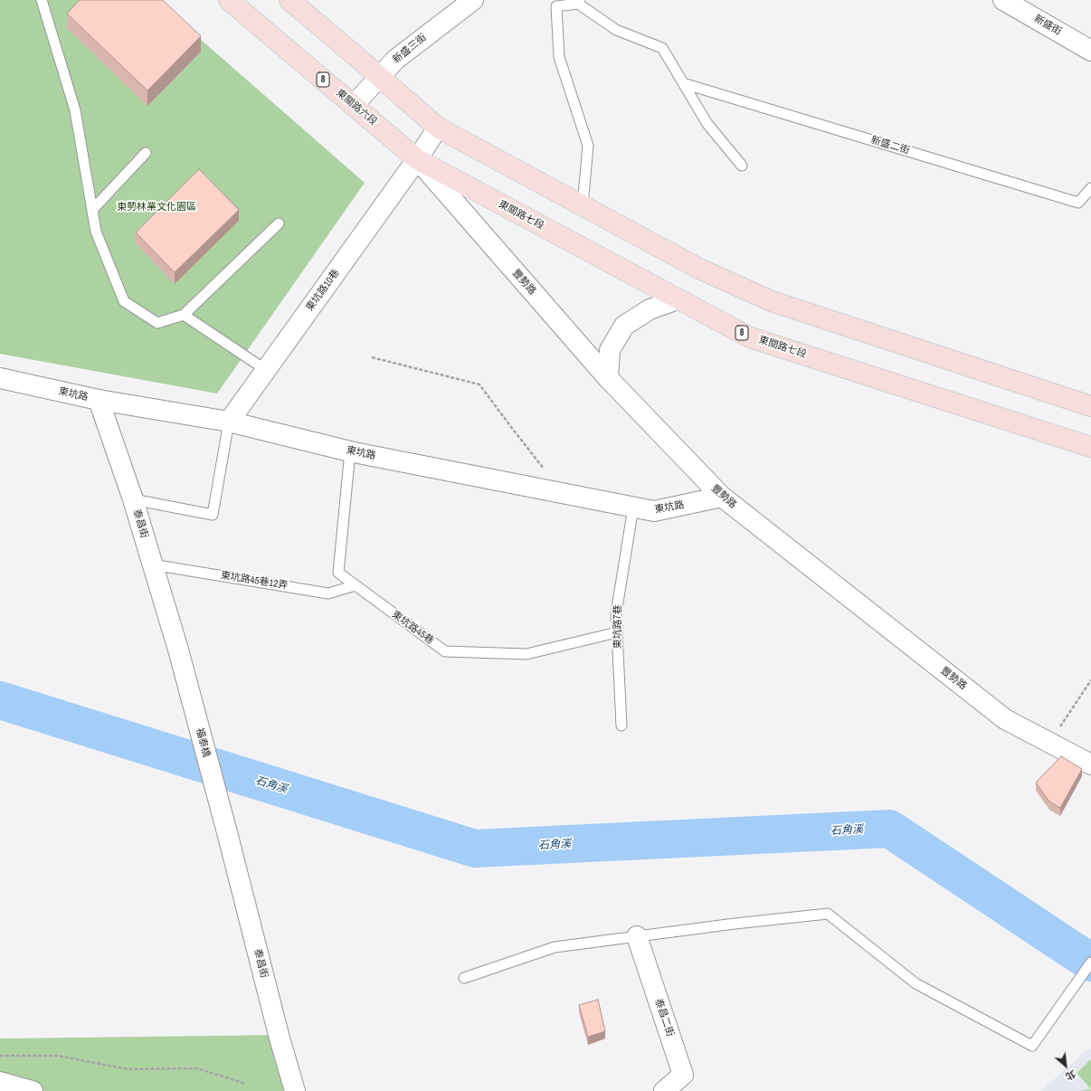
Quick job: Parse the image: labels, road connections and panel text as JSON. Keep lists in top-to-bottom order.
{
  "streets": {
    "main road": ["8", "東關路六段", "東關路七段"],
    "street": [
      "新盛街",
      "新盛三街",
      "豐勢路",
      "東坑路10巷",
      "東坑路",
      "泰昌街",
      "福泰橋",
      "泰昌二街"
    ],
    "lane": [
      "新盛二街",
      "東坑路45巷12弄",
      "東坑路7巷",
      "東坑路45巷"
    ]
  },
  "crossings": [
    ["新盛三街", "東關路六段"],
    ["東關路六段", "東關路七段"],
    ["東關路六段", "豐勢路"],
    ["東關路六段", "東坑路10巷"],
    ["東關路七段", "豐勢路"],
    ["東關路七段", "東坑路10巷"],
    ["豐勢路", "東坑路10巷"],
    ["豐勢路", "東坑路"],
    ["東坑路10巷", "東坑路"],
    ["東坑路", "泰昌街"],
    ["東坑路", "東坑路7巷"],
    ["東坑路", "東坑路45巷"],
    ["泰昌街", "東坑路45巷12弄"],
    ["泰昌街", "福泰橋"],
    ["東坑路45巷12弄", "東坑路45巷"],
    ["東坑路7巷", "東坑路45巷"]
  ],
  "water": ["石角溪"],
  "parks": ["東勢林業文化園區"],
  "north": "bottom right"
}
